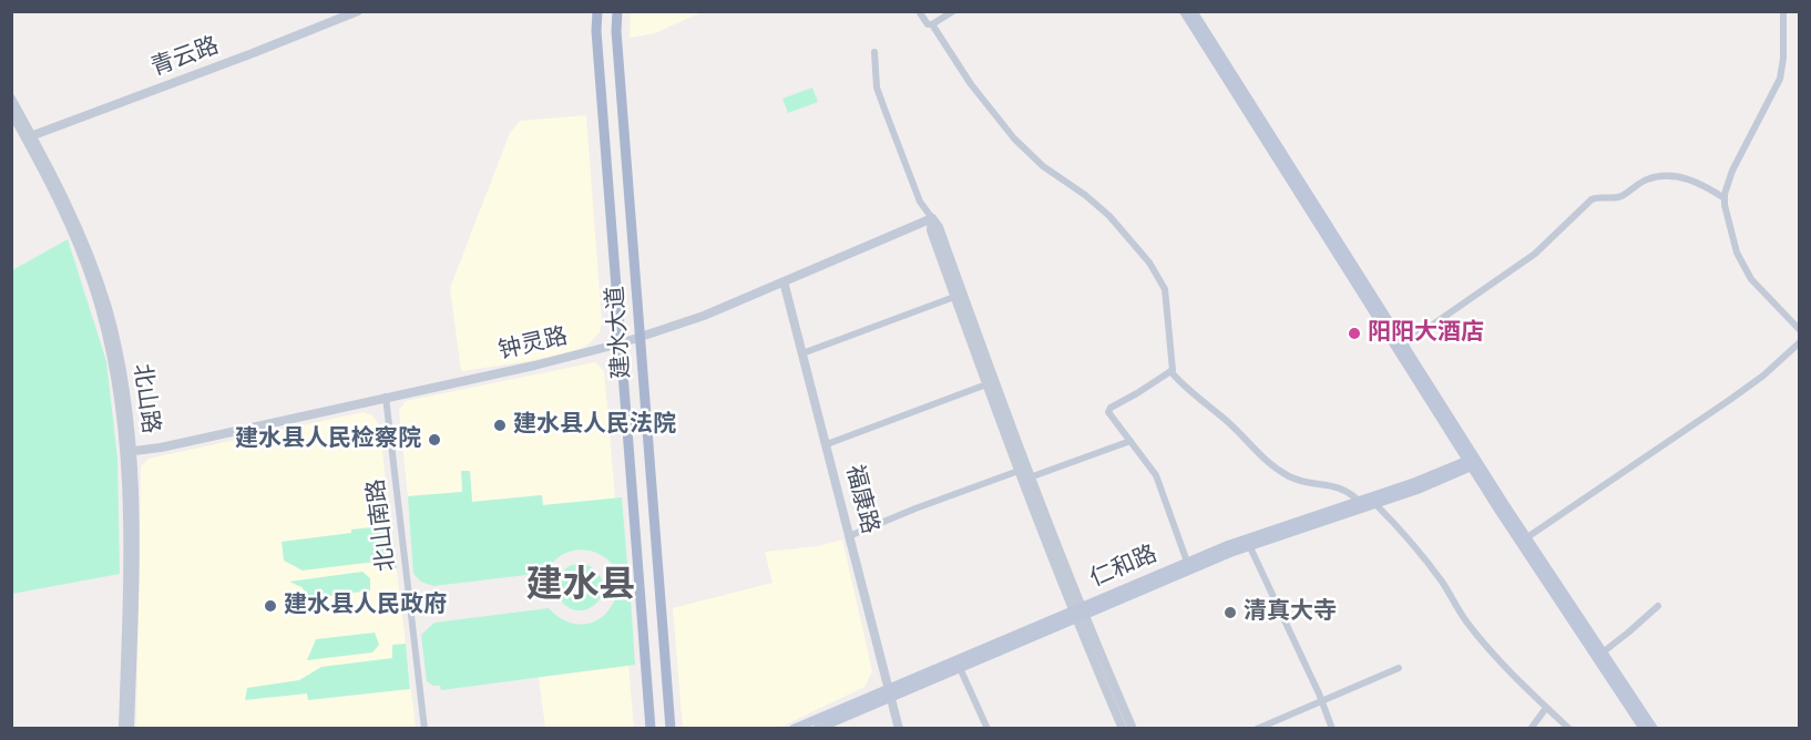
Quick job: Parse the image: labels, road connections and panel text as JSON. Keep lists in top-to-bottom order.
{
  "streets": {
    "main road": ["建水大道", "仁和路"],
    "street": [
      "青云路",
      "钟灵路",
      "北山路",
      "福康路",
      "北山南路"
    ]
  },
  "crossings": [
    ["青云路", "北山路"],
    ["建水大道", "钟灵路"],
    ["钟灵路", "北山路"],
    ["钟灵路", "福康路"],
    ["钟灵路", "北山南路"],
    ["福康路", "仁和路"]
  ],
  "districts": ["建水县"],
  "places": [
    "阳阳大酒店",
    "建水县人民法院",
    "建水县人民检察院",
    "建水县人民政府",
    "清真大寺"
  ]
}
